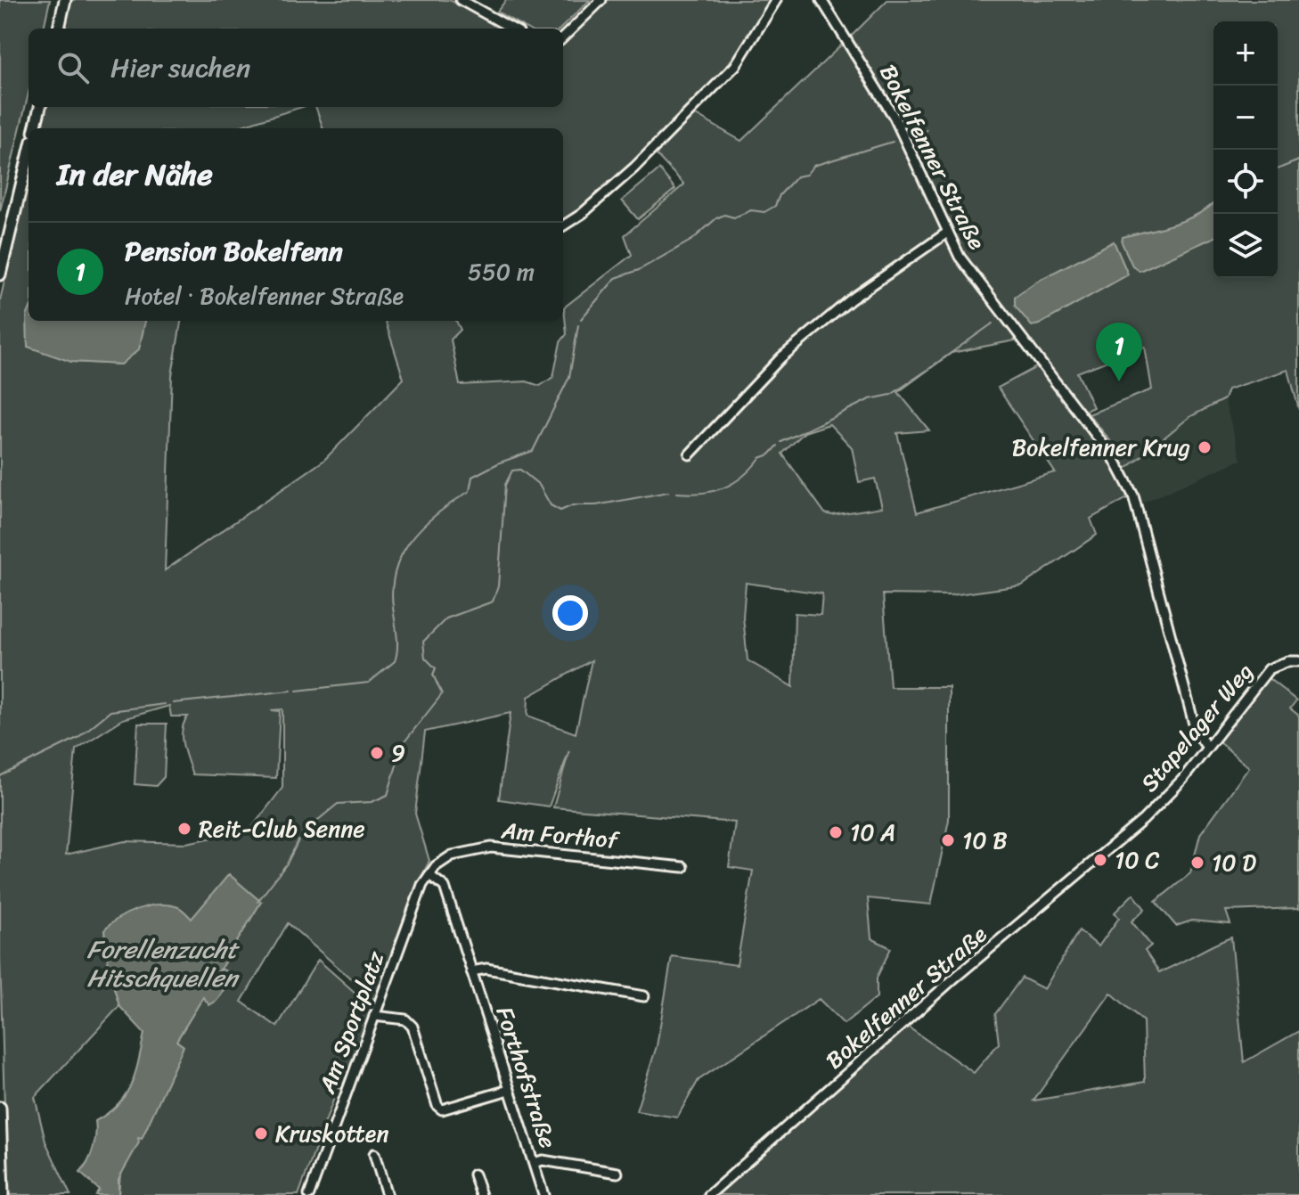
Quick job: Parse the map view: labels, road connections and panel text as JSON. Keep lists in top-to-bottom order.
{
  "streets": {
    "street": [
      "Bokelfenner Straße",
      "Stapelager Weg",
      "Am Forthof",
      "Am Sportplatz",
      "Forthofstraße"
    ]
  },
  "crossings": [
    ["Bokelfenner Straße", "Stapelager Weg"],
    ["Am Forthof", "Am Sportplatz"],
    ["Am Sportplatz", "Forthofstraße"]
  ],
  "water": ["Forellenzucht Hitschquellen"],
  "places": [
    "Bokelfenner Krug",
    "9",
    "Reit-Club Senne",
    "10 A",
    "10 B",
    "10 C",
    "10 D",
    "Kruskotten"
  ],
  "page": {
    "map_buttons": ["+", "−"],
    "search": "Hier suchen",
    "heading": "In der Nähe",
    "list": [
      {
        "mark": "1",
        "name": "Pension Bokelfenn",
        "note": "Hotel · Bokelfenner Straße",
        "value": "550 m"
      }
    ],
    "pins": "1"
  }
}
